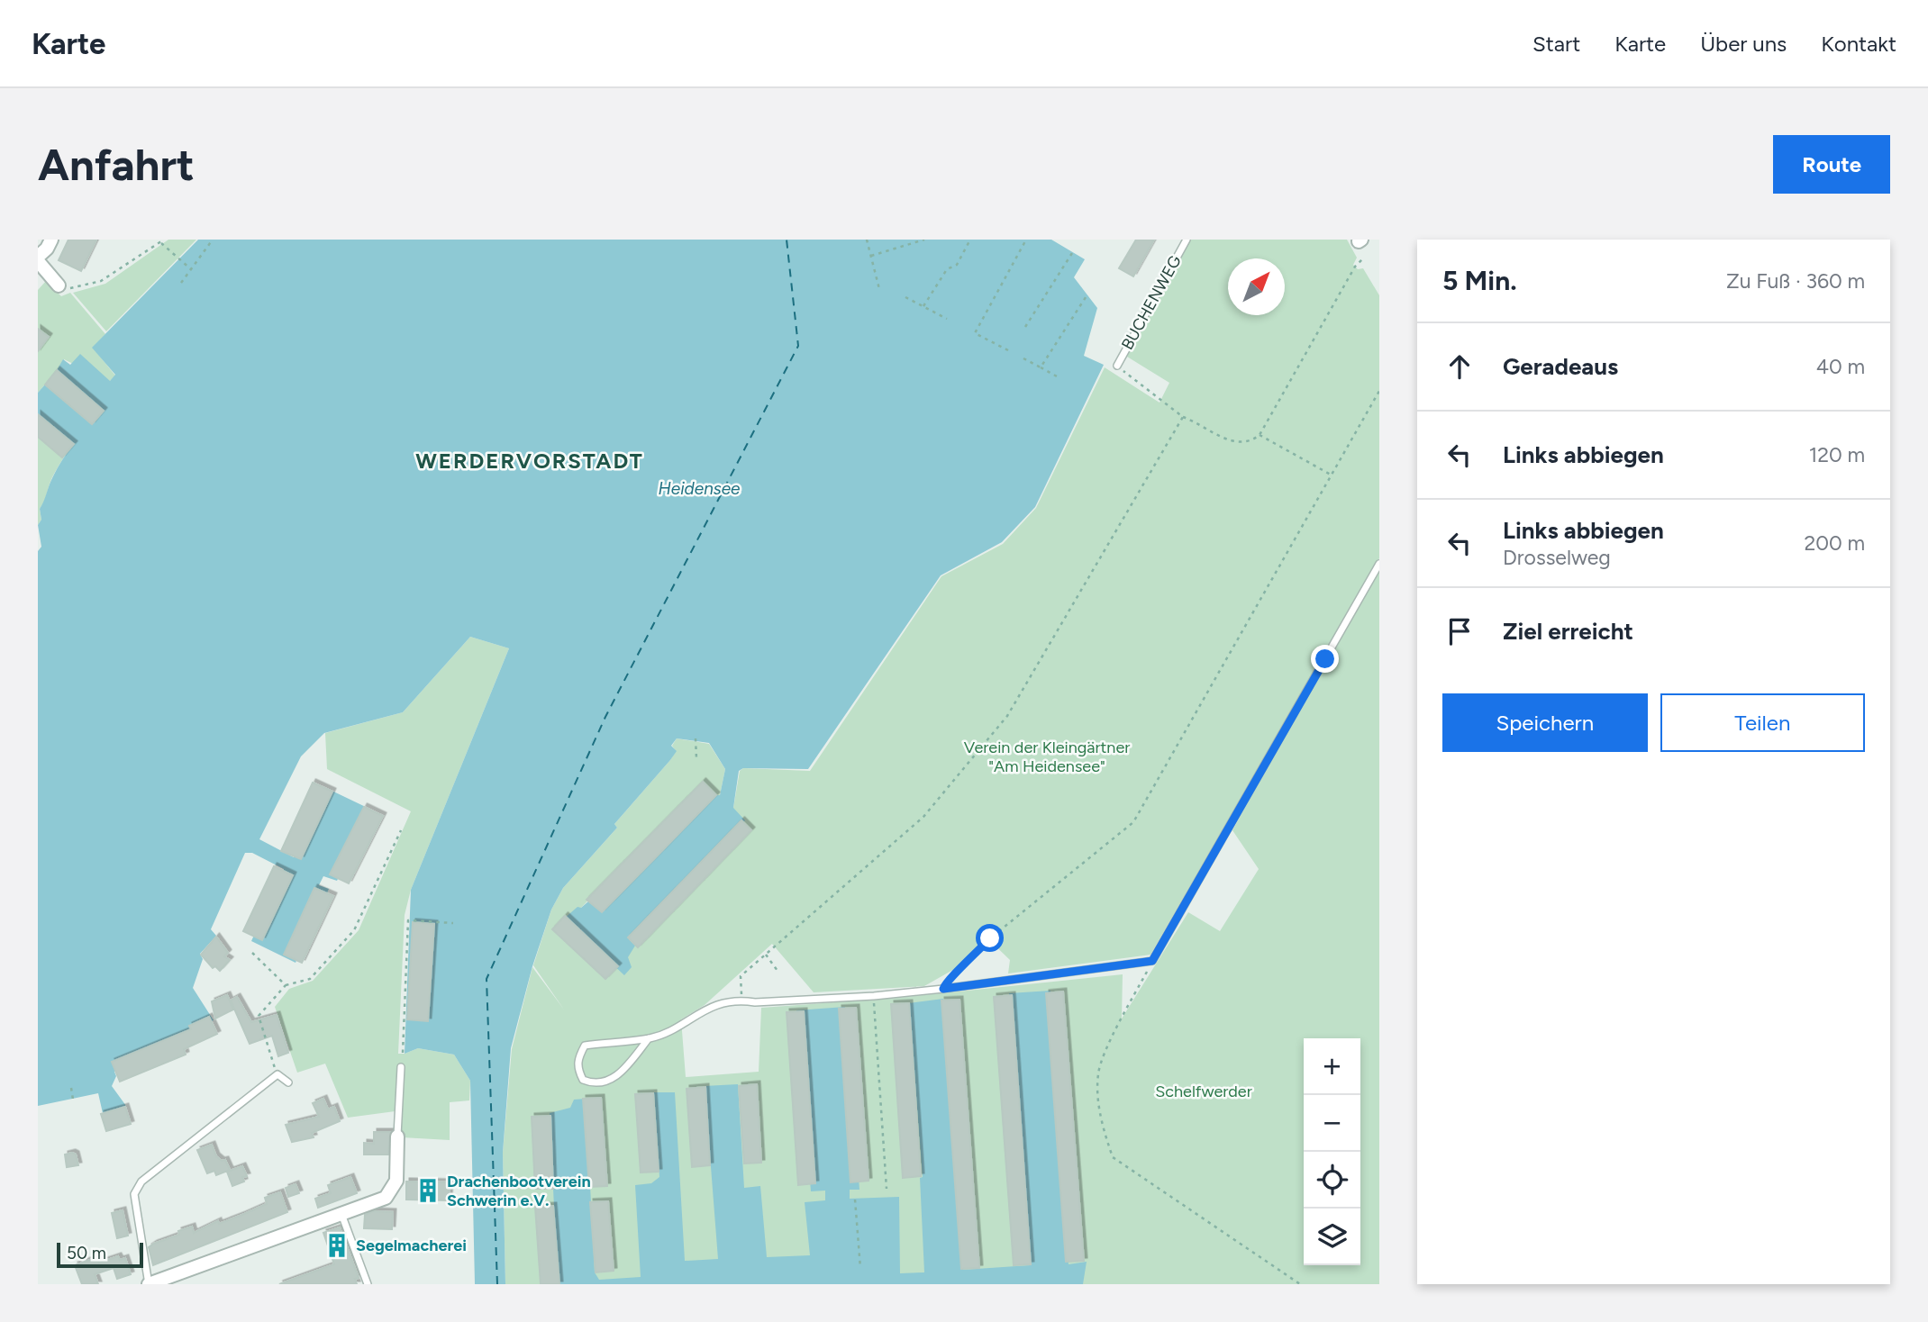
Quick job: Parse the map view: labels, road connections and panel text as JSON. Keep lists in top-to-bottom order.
{
  "streets": {
    "lane": ["BUCHENWEG"]
  },
  "districts": ["WERDERVORSTADT"],
  "water": ["Heidensee"],
  "parks": ["Verein der Kleingärtner \"Am Heidensee\"", "Schelfwerder"],
  "places": {
    "building": ["Drachenbootverein Schwerin e.V.", "Segelmacherei"]
  },
  "scale_bar": "50 m",
  "north": "top right",
  "page": {
    "header": "Karte",
    "nav": [
      "Start",
      "Karte",
      "Über uns",
      "Kontakt"
    ],
    "buttons": [
      "Route",
      ["Speichern", "Teilen"]
    ],
    "title": "Anfahrt",
    "heading": ["5 Min.", "Zu Fuß · 360 m"],
    "list": [
      ["Geradeaus", "40 m"],
      ["Links abbiegen", "120 m"],
      ["Links abbiegen", "Drosselweg", "200 m"],
      "Ziel erreicht"
    ],
    "map_buttons": ["+", "−"],
    "scale": "50 m"
  }
}
